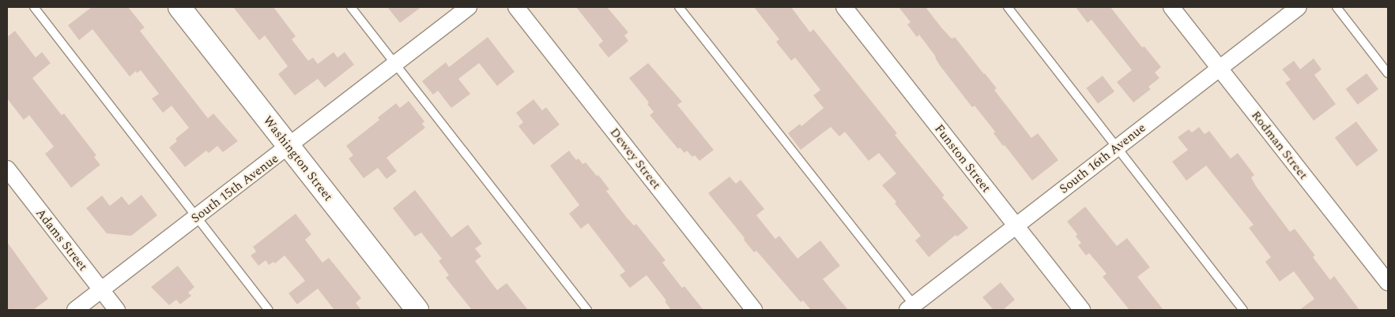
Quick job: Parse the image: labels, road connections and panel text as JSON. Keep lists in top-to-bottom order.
{
  "streets": {
    "street": [
      "Rodman Street",
      "Washington Street",
      "Dewey Street",
      "Funston Street",
      "South 16th Avenue",
      "South 15th Avenue",
      "Adams Street"
    ]
  },
  "crossings": [
    ["Rodman Street", "South 16th Avenue"],
    ["Washington Street", "South 15th Avenue"],
    ["Funston Street", "South 16th Avenue"],
    ["South 15th Avenue", "Adams Street"]
  ]
}
